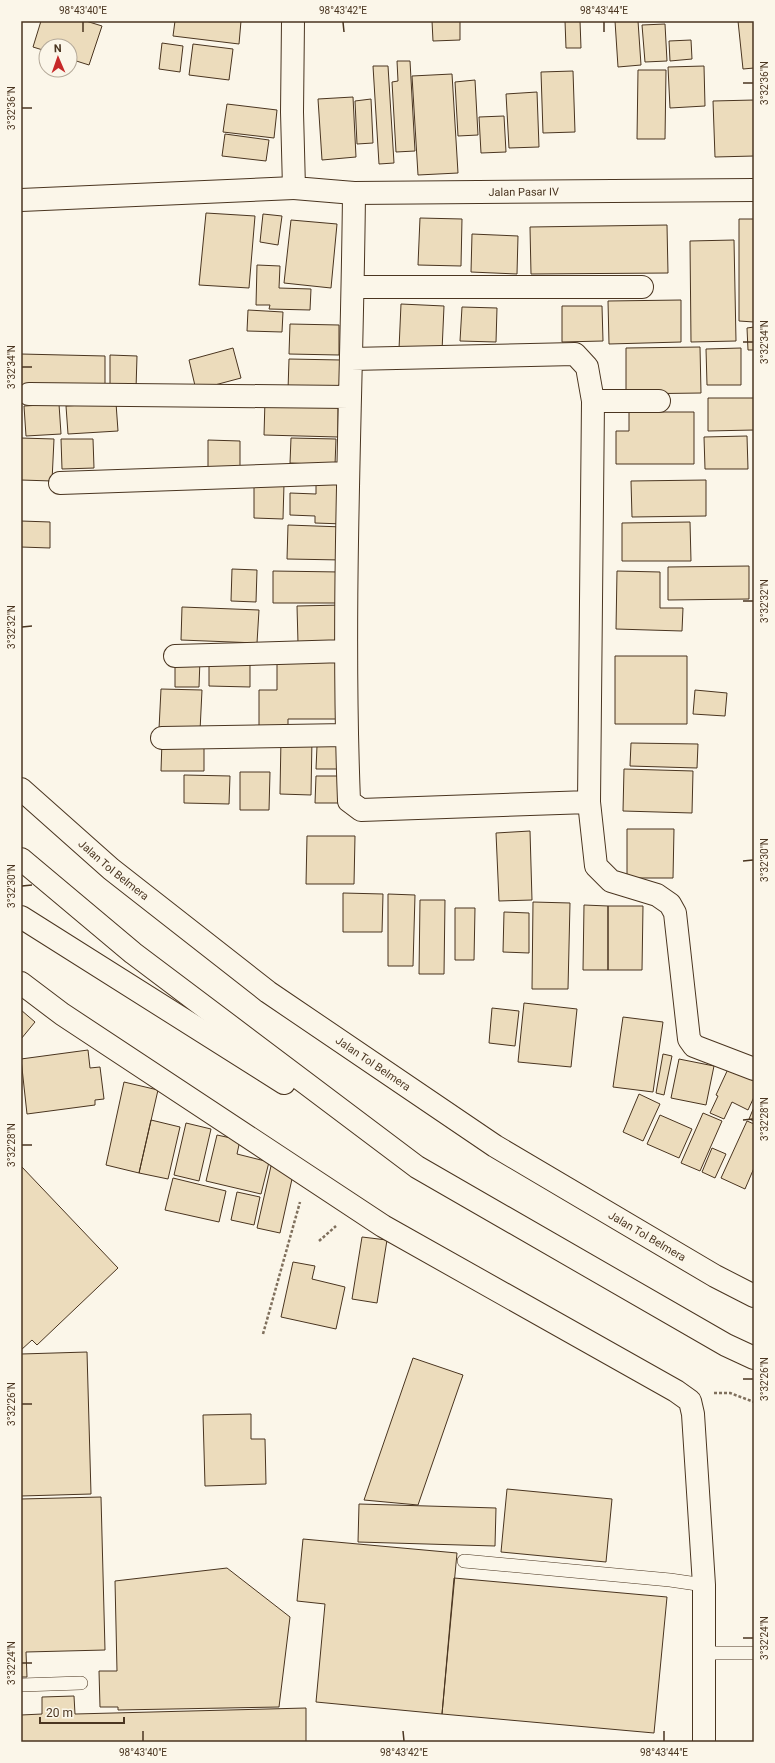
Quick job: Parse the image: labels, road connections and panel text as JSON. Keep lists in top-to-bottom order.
{
  "streets": {
    "main road": ["Jalan Pasar IV", "Jalan Tol Belmera"]
  },
  "scale_bar": "20 m",
  "north": "top",
  "coordinates": [
    "98°43'40\"E",
    "98°43'42\"E",
    "98°43'44\"E",
    "3°32'36\"N",
    "3°32'34\"N",
    "3°32'32\"N",
    "3°32'30\"N",
    "3°32'28\"N",
    "3°32'26\"N",
    "3°32'24\"N"
  ]
}
